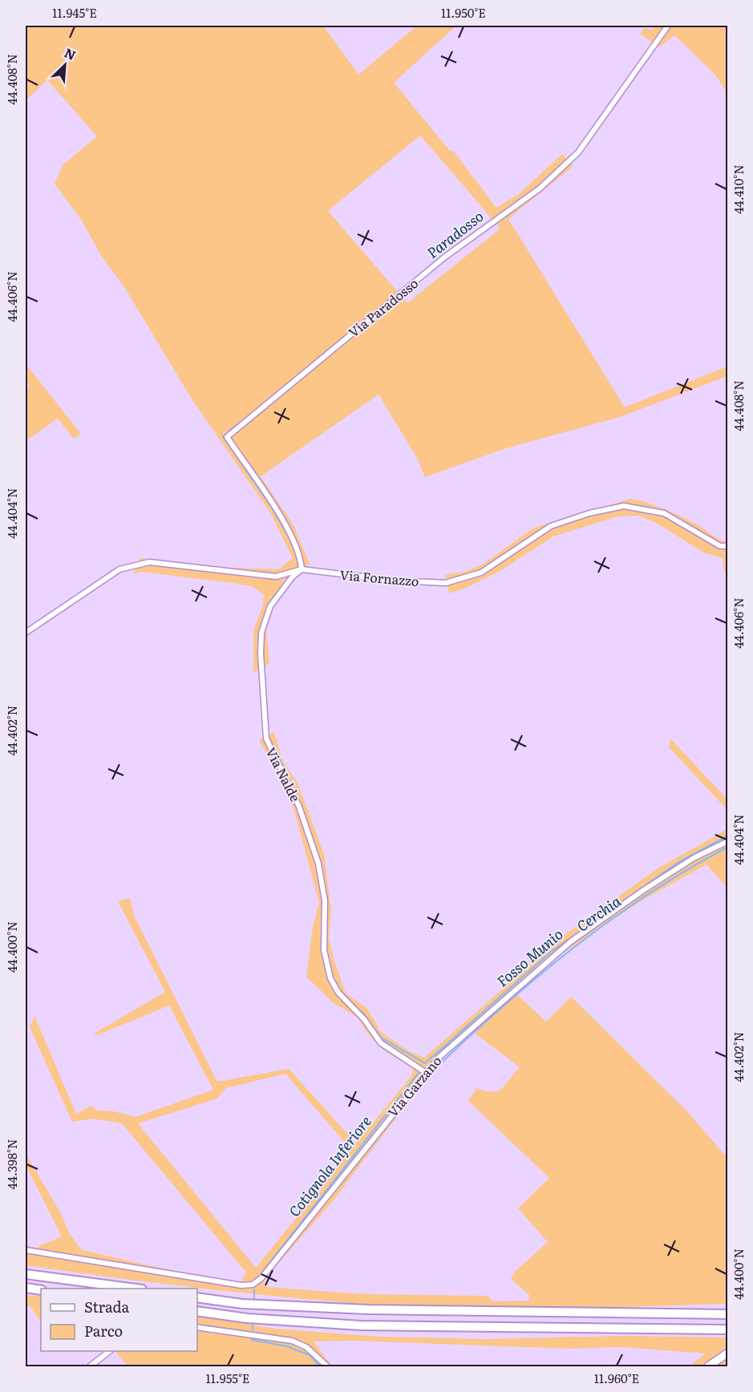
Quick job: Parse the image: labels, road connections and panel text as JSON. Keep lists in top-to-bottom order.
{
  "streets": {
    "street": [
      "Via Paradosso",
      "Via Fornazzo",
      "Via Nalde",
      "Via Garzano"
    ]
  },
  "crossings": [
    ["Via Paradosso", "Via Fornazzo"],
    ["Via Paradosso", "Via Nalde"],
    ["Via Fornazzo", "Via Nalde"],
    ["Via Nalde", "Via Garzano"]
  ],
  "water": [
    "Paradosso",
    "Cerchia",
    "Fosso Munio",
    "Cotignola Inferiore"
  ],
  "legend": ["Strada", "Parco"],
  "north": "top right",
  "coordinates": [
    "11.945°E",
    "11.950°E",
    "44.408°N",
    "44.410°N",
    "44.406°N",
    "44.404°N",
    "44.402°N",
    "44.400°N",
    "44.398°N",
    "11.955°E",
    "11.960°E"
  ]
}
